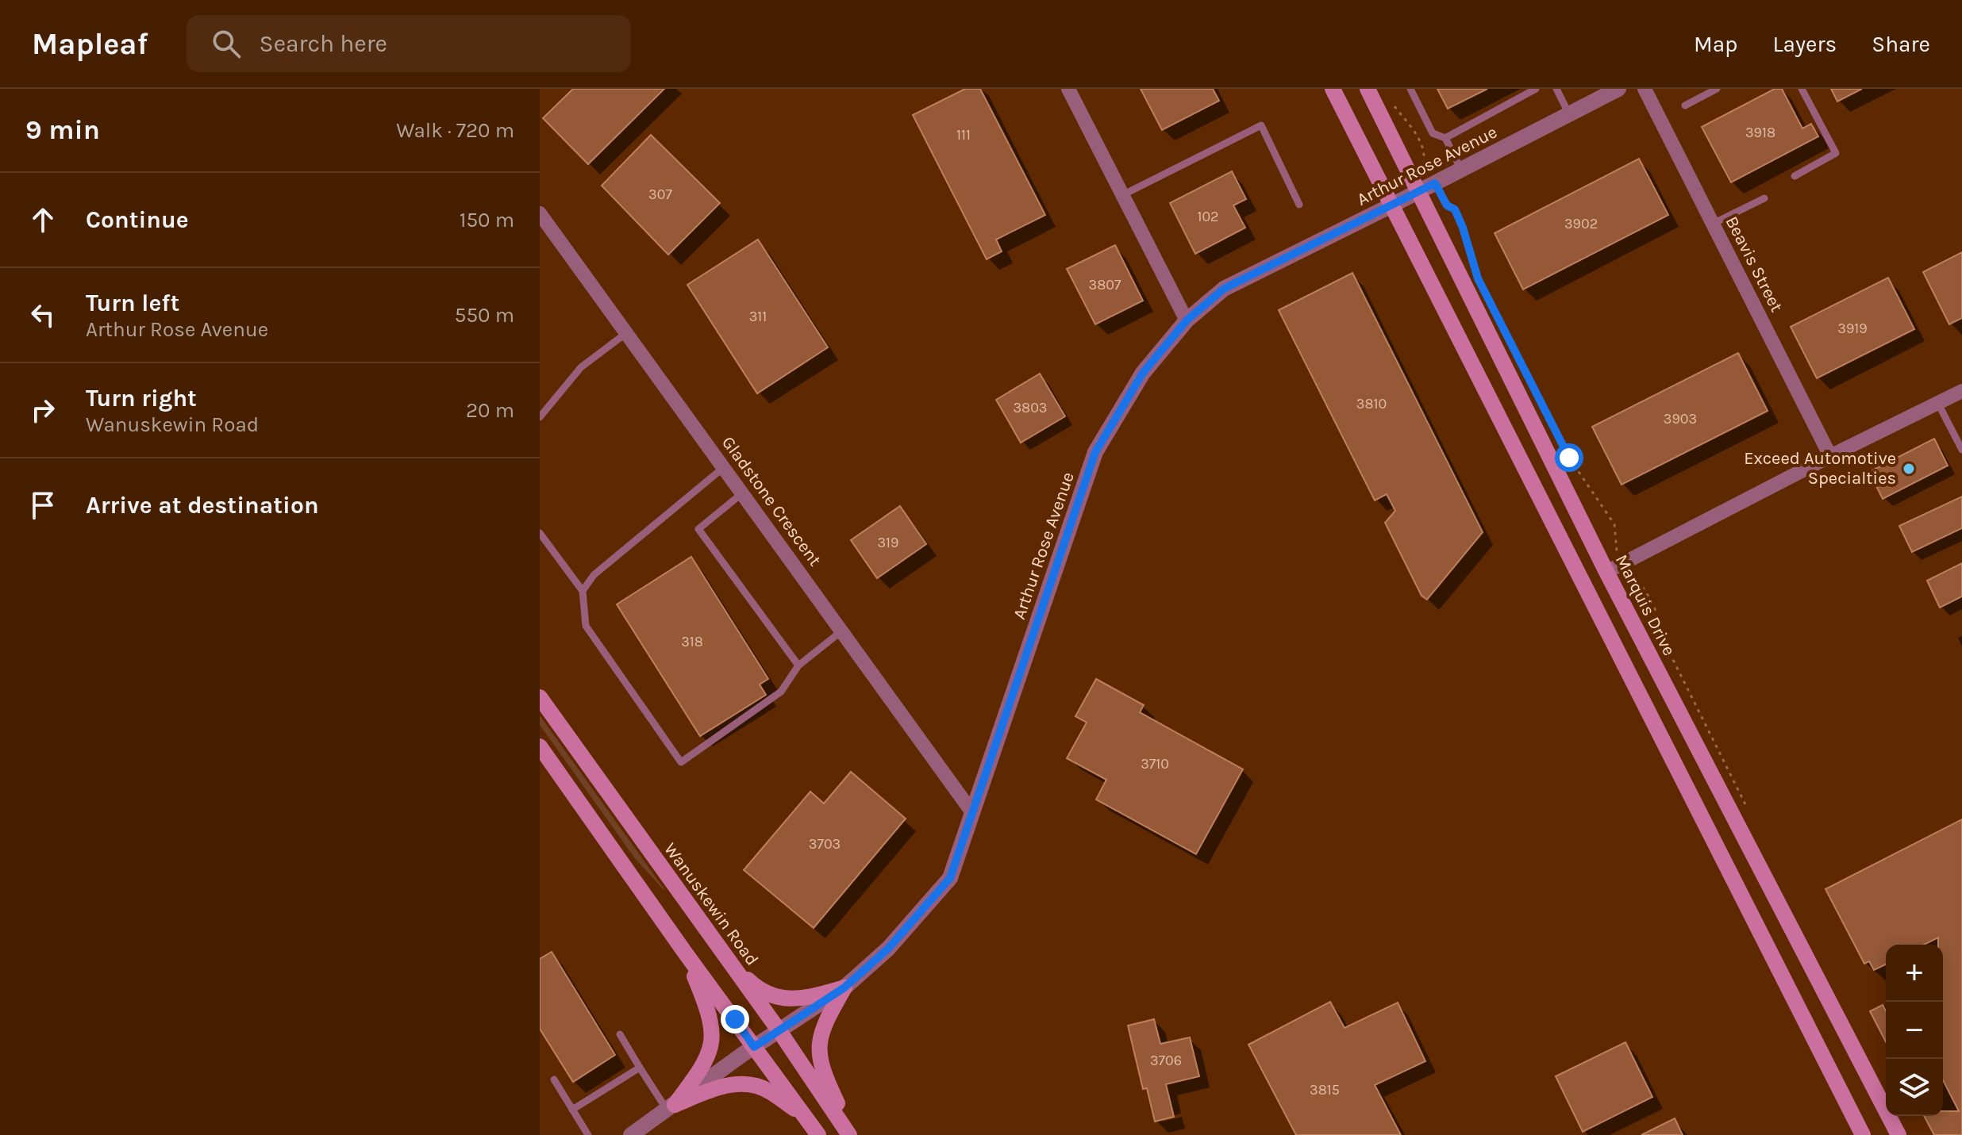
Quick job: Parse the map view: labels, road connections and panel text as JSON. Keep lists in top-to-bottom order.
{
  "streets": {
    "main road": ["Marquis Drive", "Wanuskewin Road"],
    "street": ["Arthur Rose Avenue", "Beavis Street", "Gladstone Crescent"]
  },
  "crossings": [
    ["Arthur Rose Avenue", "Gladstone Crescent"],
    ["Arthur Rose Avenue", "Marquis Drive"],
    ["Arthur Rose Avenue", "Wanuskewin Road"]
  ],
  "places": ["Exceed Automotive Specialties"],
  "house_numbers": [
    "3918",
    "111",
    "307",
    "102",
    "3902",
    "3807",
    "311",
    "3919",
    "3810",
    "3803",
    "3903",
    "319",
    "318",
    "3710",
    "3703",
    "3706",
    "3815"
  ],
  "page": {
    "header": "Mapleaf",
    "search": "Search here",
    "nav": ["Map", "Layers", "Share"],
    "heading": ["9 min", "Walk · 720 m"],
    "list": [
      ["Continue", "150 m"],
      ["Turn left", "Arthur Rose Avenue", "550 m"],
      ["Turn right", "Wanuskewin Road", "20 m"],
      "Arrive at destination"
    ],
    "map_buttons": ["+", "−"]
  }
}
